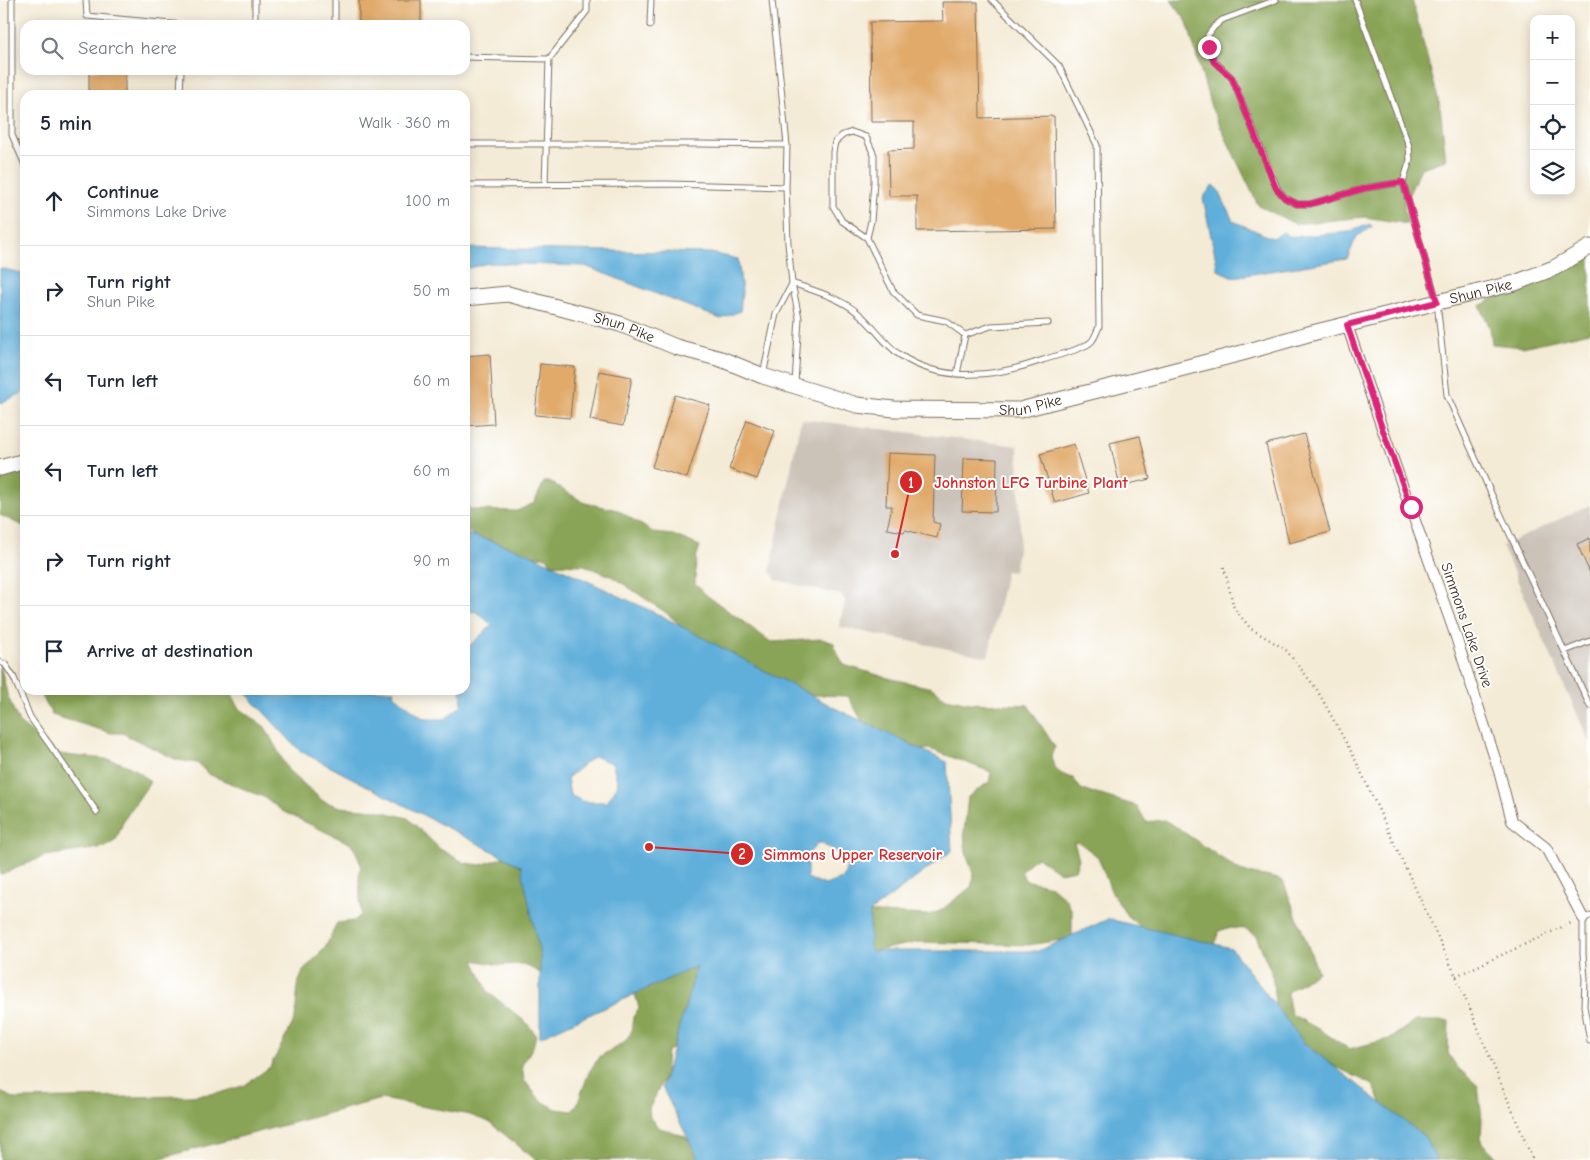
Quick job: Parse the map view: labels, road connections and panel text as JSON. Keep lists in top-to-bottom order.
{
  "streets": {
    "main road": ["Shun Pike"],
    "street": ["Simmons Lake Drive"]
  },
  "crossings": [
    ["Shun Pike", "Simmons Lake Drive"]
  ],
  "places": ["Johnston LFG Turbine Plant", "Simmons Upper Reservoir"],
  "page": {
    "map_buttons": ["+", "−"],
    "search": "Search here",
    "heading": ["5 min", "Walk · 360 m"],
    "list": [
      ["Continue", "Simmons Lake Drive", "100 m"],
      ["Turn right", "Shun Pike", "50 m"],
      ["Turn left", "60 m"],
      ["Turn left", "60 m"],
      ["Turn right", "90 m"],
      "Arrive at destination"
    ]
  }
}
